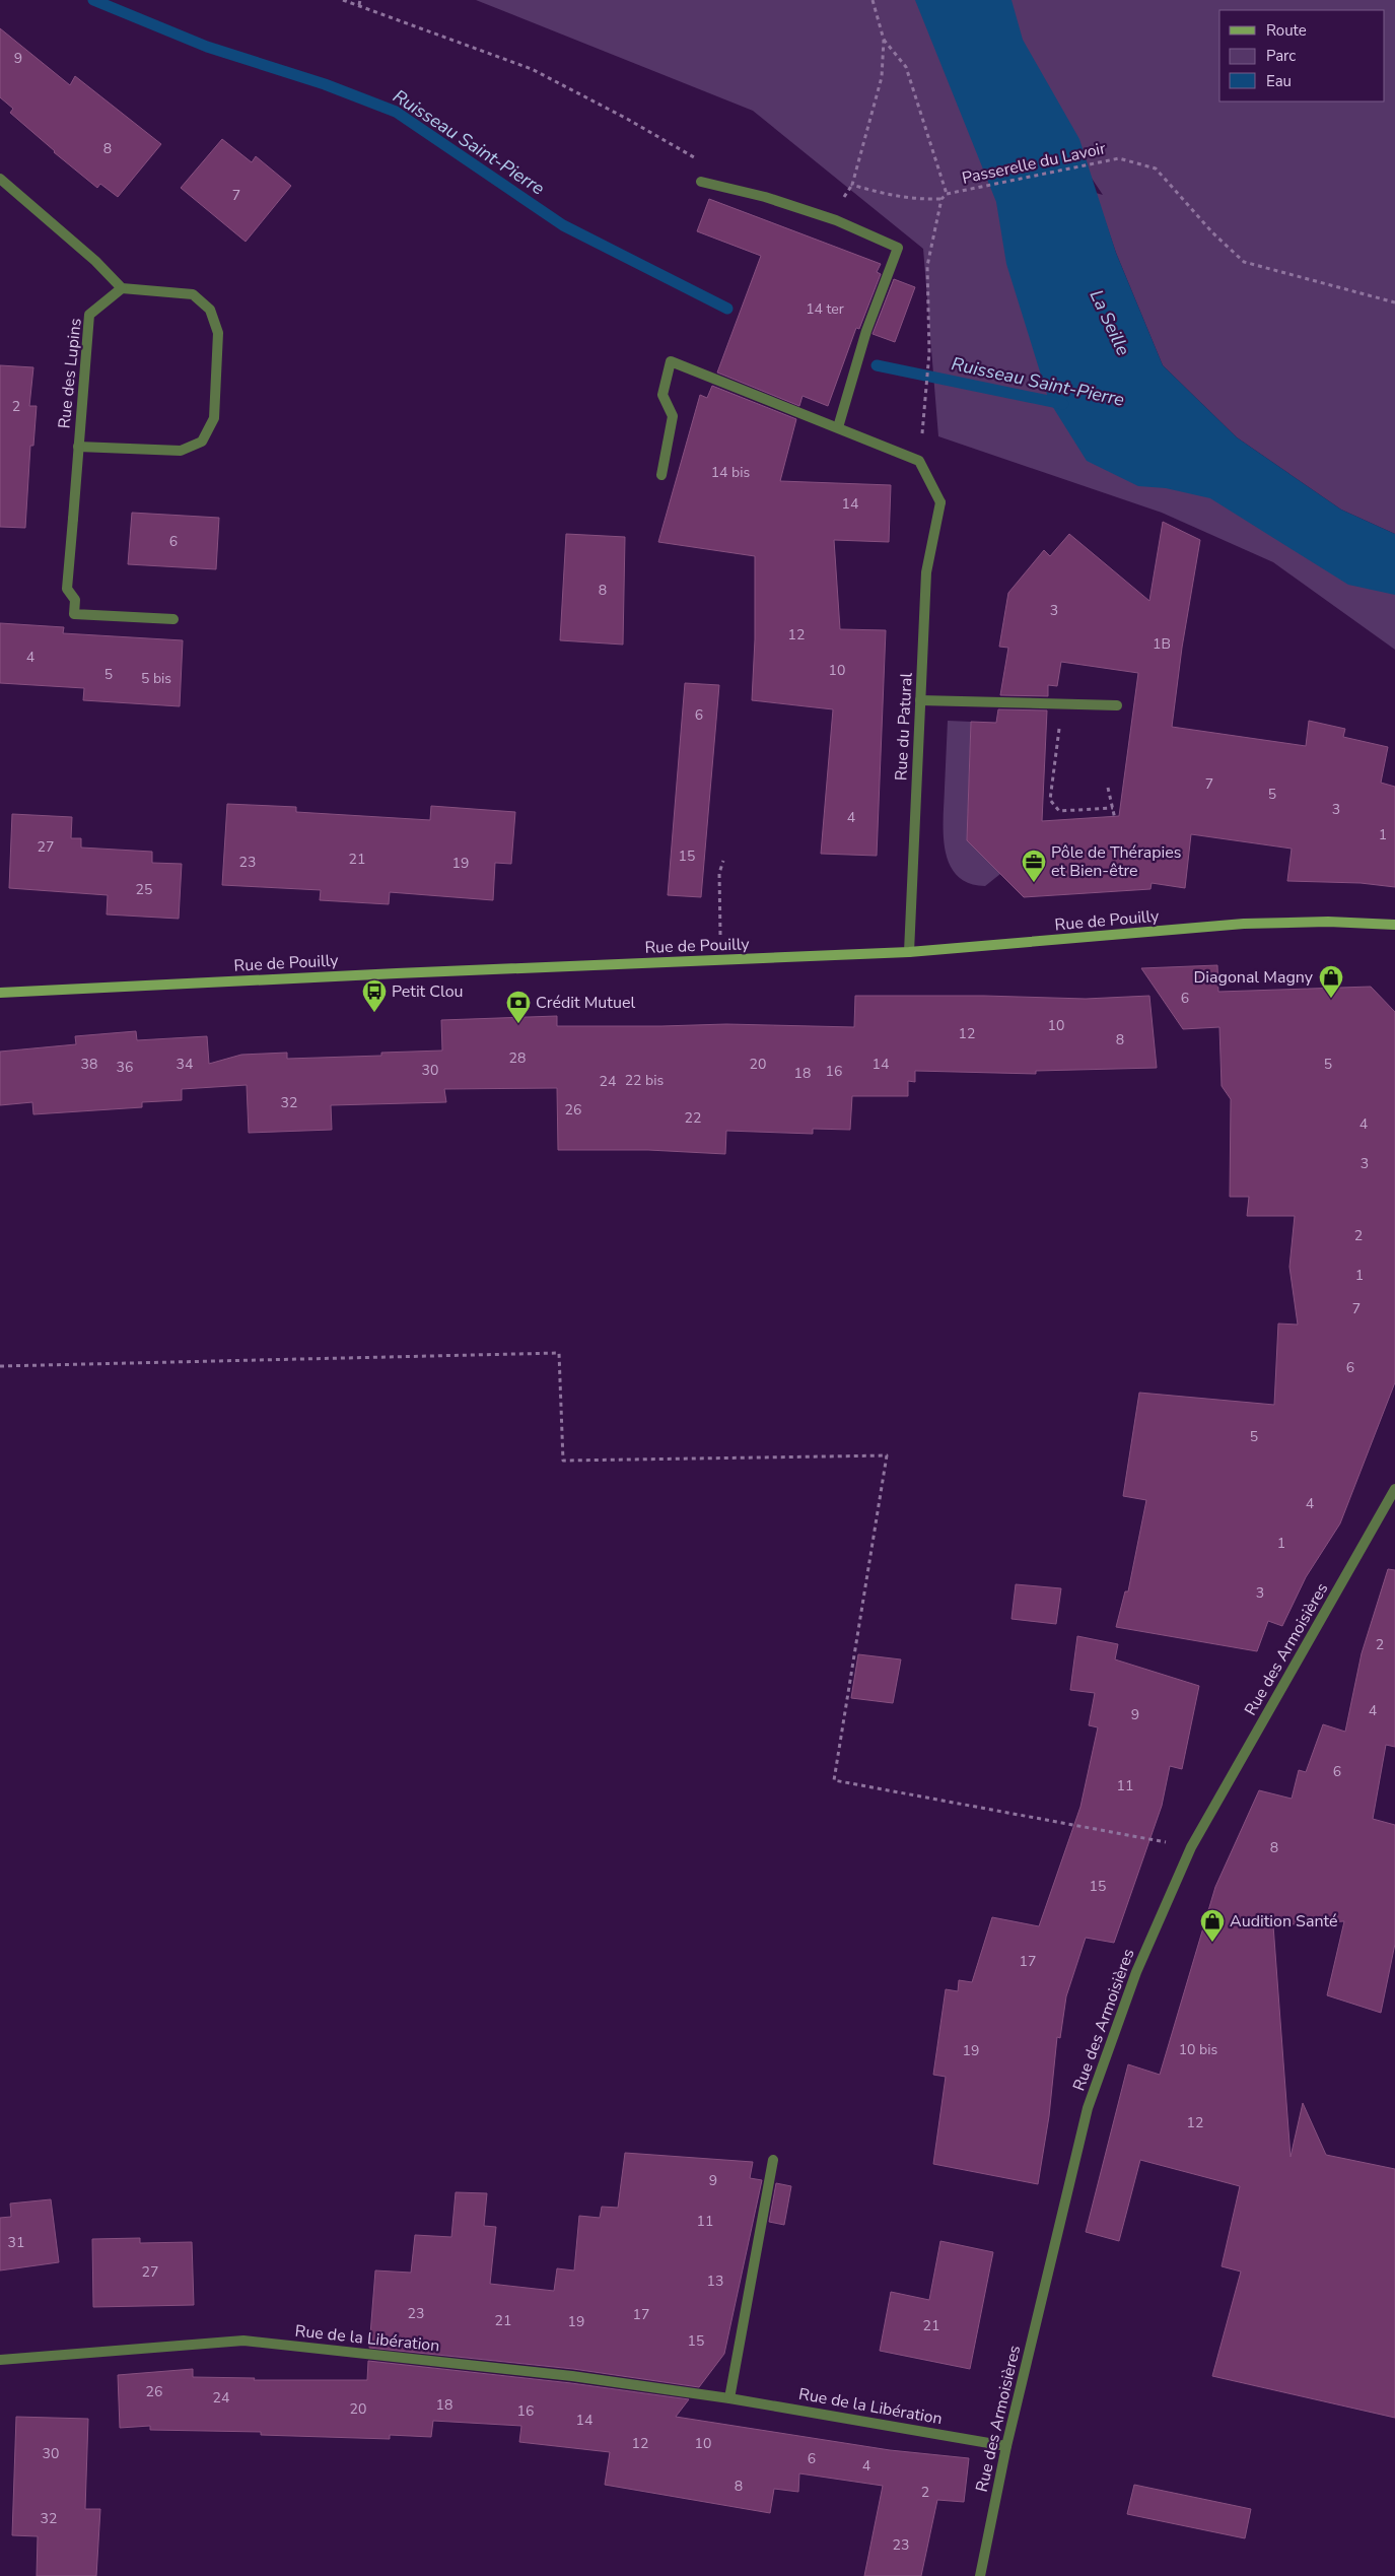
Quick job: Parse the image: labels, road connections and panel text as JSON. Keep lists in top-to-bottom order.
{
  "streets": {
    "main road": ["Rue de Pouilly"],
    "street": [
      "Rue des Lupins",
      "Rue du Patural",
      "Rue des Armoisières",
      "Rue de la Libération"
    ],
    "path": ["Passerelle du Lavoir"]
  },
  "crossings": [
    ["Rue du Patural", "Rue de Pouilly"],
    ["Rue des Armoisières", "Rue de la Libération"]
  ],
  "water": ["Ruisseau Saint-Pierre", "La Seille"],
  "places": {
    "office": ["Pôle de Thérapies et Bien-être"],
    "shop": ["Diagonal Magny", "Audition Santé"],
    "bus stop": ["Petit Clou"],
    "bank": ["Crédit Mutuel"]
  },
  "house_numbers": [
    "9",
    "8",
    "7",
    "14 ter",
    "2",
    "14 bis",
    "14",
    "6",
    "8",
    "3",
    "12",
    "1B",
    "4",
    "10",
    "5",
    "5 bis",
    "6",
    "7",
    "5",
    "3",
    "4",
    "1",
    "27",
    "15",
    "21",
    "23",
    "19",
    "25",
    "6",
    "10",
    "12",
    "8",
    "28",
    "38",
    "34",
    "20",
    "14",
    "5",
    "36",
    "30",
    "16",
    "18",
    "22 bis",
    "24",
    "32",
    "26",
    "22",
    "4",
    "3",
    "2",
    "1",
    "7",
    "6",
    "5",
    "4",
    "1",
    "3",
    "2",
    "4",
    "9",
    "6",
    "11",
    "8",
    "15",
    "17",
    "10 bis",
    "19",
    "12",
    "9",
    "11",
    "31",
    "27",
    "13",
    "23",
    "17",
    "21",
    "19",
    "21",
    "15",
    "26",
    "24",
    "18",
    "20",
    "16",
    "14",
    "12",
    "10",
    "30",
    "6",
    "4",
    "8",
    "2",
    "32",
    "23"
  ],
  "legend": ["Route", "Parc", "Eau"]
}
